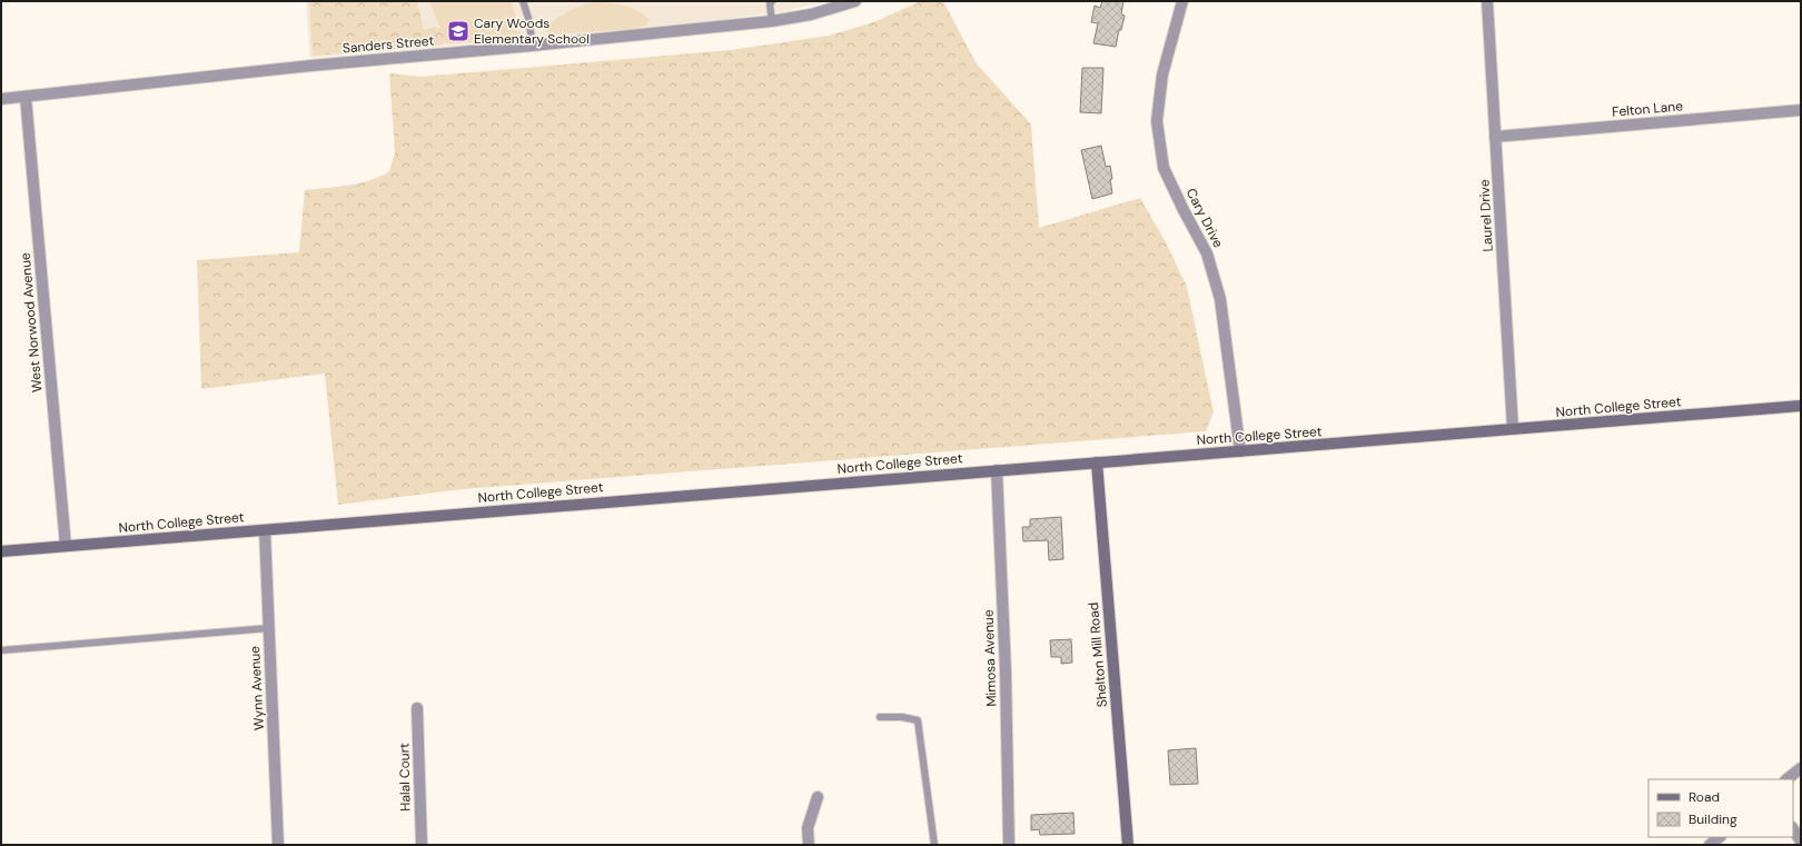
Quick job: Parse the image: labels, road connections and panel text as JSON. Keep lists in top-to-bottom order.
{
  "streets": {
    "main road": ["North College Street", "Shelton Mill Road"],
    "street": [
      "Sanders Street",
      "Felton Lane",
      "Laurel Drive",
      "Cary Drive",
      "West Norwood Avenue",
      "Mimosa Avenue",
      "Wynn Avenue",
      "Halal Court"
    ]
  },
  "crossings": [
    ["Sanders Street", "West Norwood Avenue"],
    ["Felton Lane", "Laurel Drive"],
    ["Laurel Drive", "North College Street"],
    ["Cary Drive", "North College Street"],
    ["West Norwood Avenue", "North College Street"],
    ["North College Street", "Shelton Mill Road"],
    ["North College Street", "Mimosa Avenue"],
    ["North College Street", "Wynn Avenue"]
  ],
  "places": {
    "school or university": ["Cary Woods Elementary School"]
  },
  "legend": ["Road", "Building"]
}
